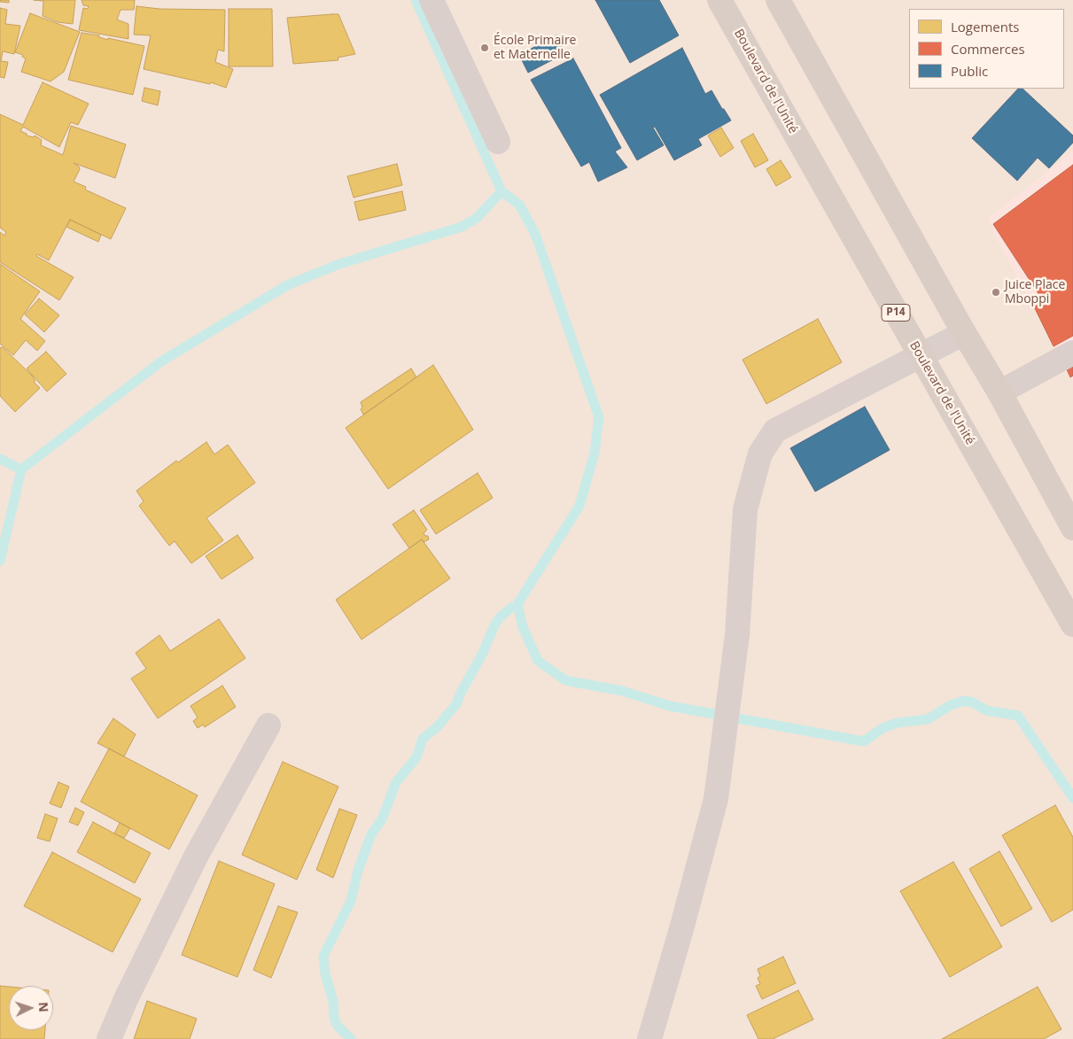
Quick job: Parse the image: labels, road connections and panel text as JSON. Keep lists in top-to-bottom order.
{
  "streets": {
    "main road": ["Boulevard de l'Unité", "P14"]
  },
  "places": ["École Primaire et Maternelle", "Juice Place Mboppi"],
  "legend": ["Logements", "Commerces", "Public"],
  "north": "right"
}
